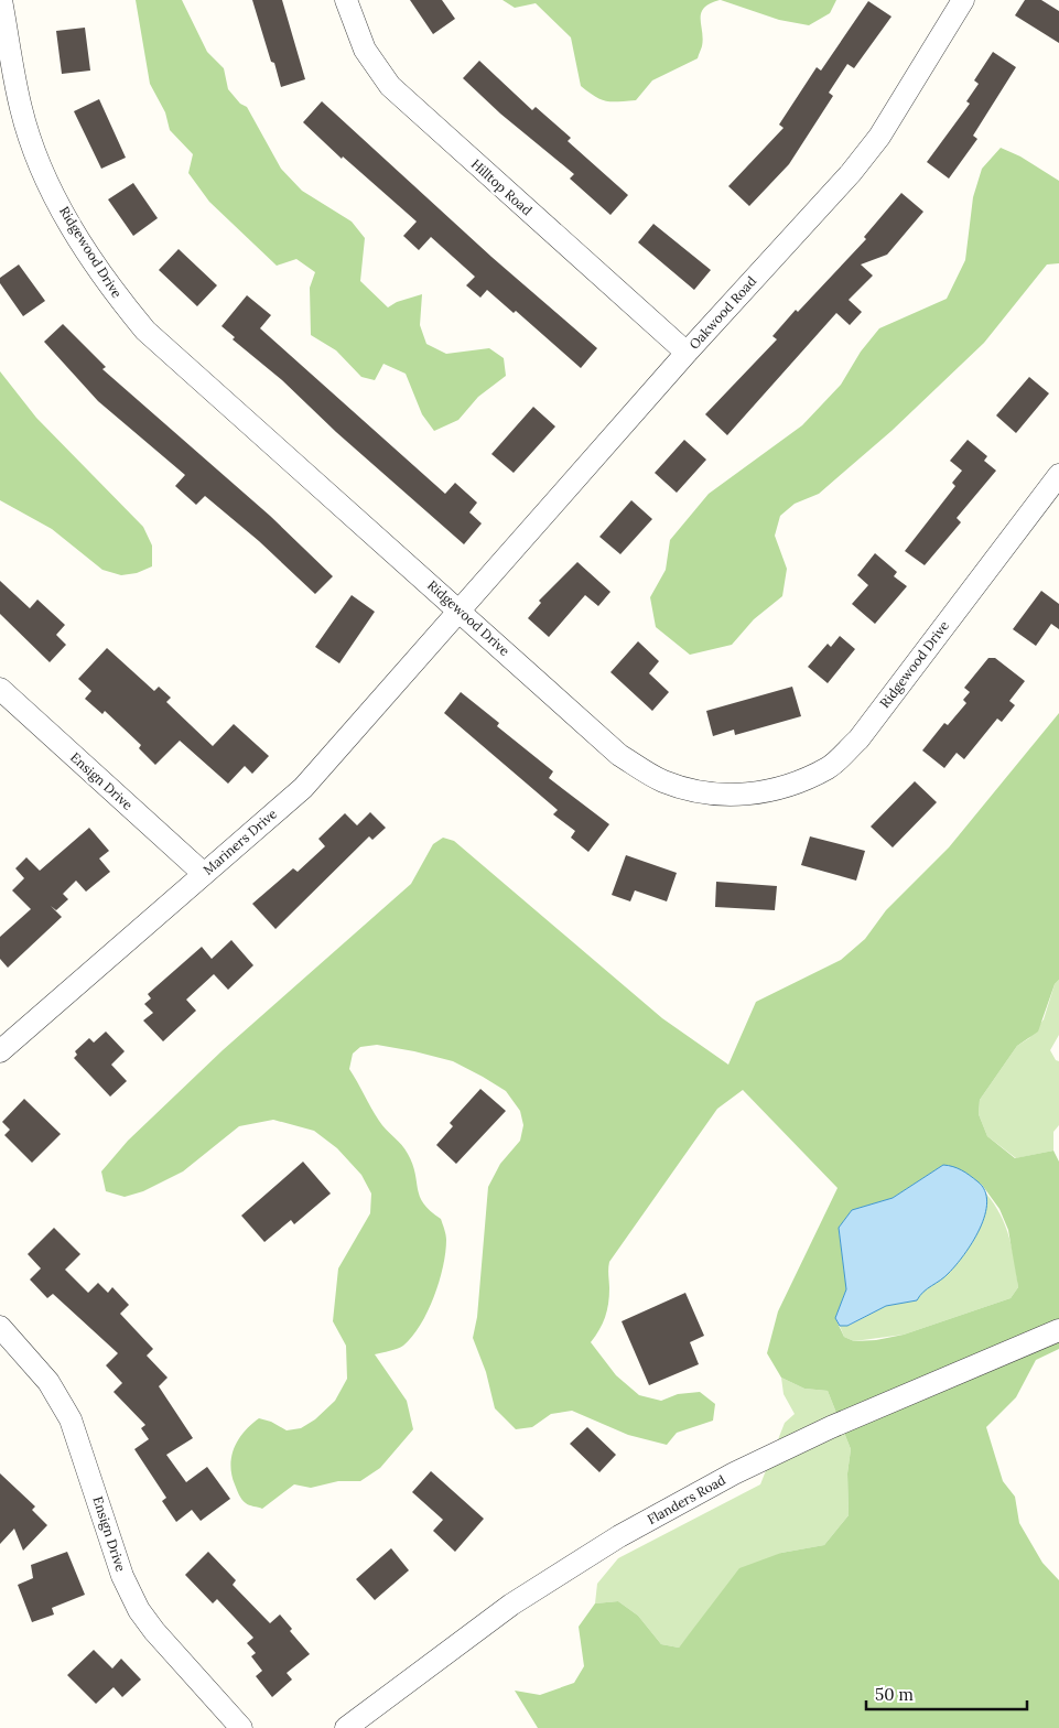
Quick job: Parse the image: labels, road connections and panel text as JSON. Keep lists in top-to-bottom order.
{
  "streets": {
    "street": [
      "Hilltop Road",
      "Ridgewood Drive",
      "Oakwood Road",
      "Ensign Drive",
      "Mariners Drive",
      "Flanders Road"
    ]
  },
  "crossings": [
    ["Hilltop Road", "Oakwood Road"],
    ["Ridgewood Drive", "Oakwood Road"],
    ["Ridgewood Drive", "Mariners Drive"],
    ["Oakwood Road", "Mariners Drive"],
    ["Ensign Drive", "Mariners Drive"]
  ],
  "scale_bar": "50 m"
}
